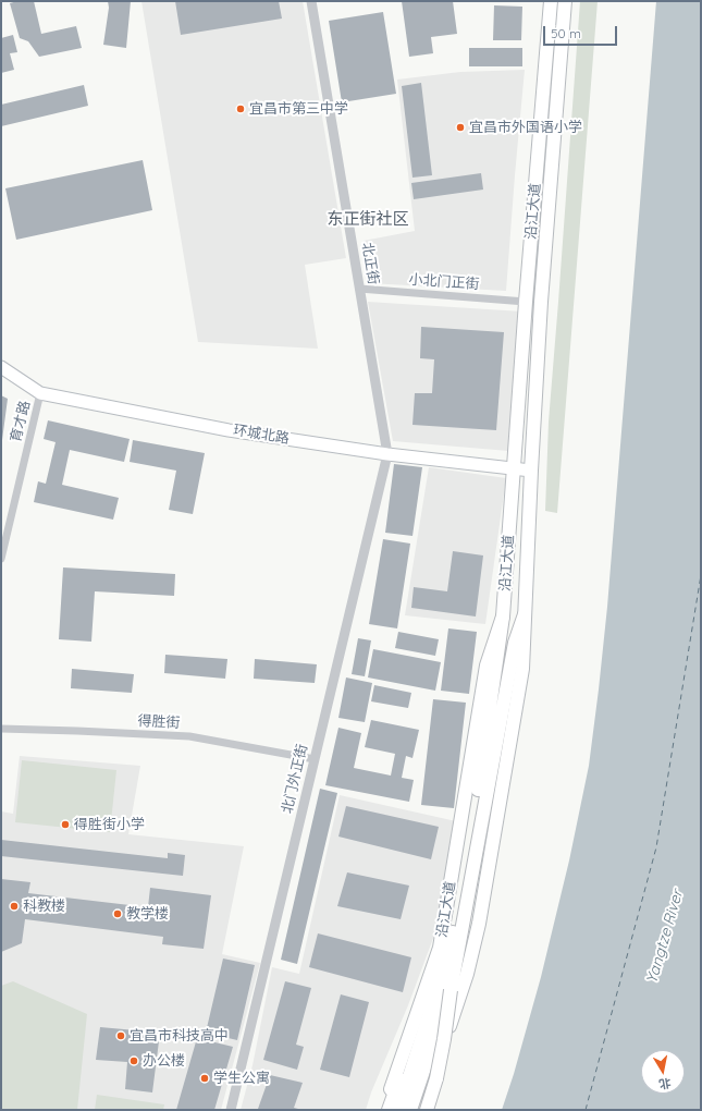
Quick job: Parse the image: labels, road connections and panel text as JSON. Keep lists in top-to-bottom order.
{
  "streets": {
    "main road": ["沿江大道", "环城北路"],
    "street": [
      "北正街",
      "小北门正街",
      "育才路",
      "得胜街",
      "北门外正街"
    ]
  },
  "crossings": [
    ["沿江大道", "小北门正街"],
    ["沿江大道", "环城北路"],
    ["北正街", "小北门正街"],
    ["北正街", "环城北路"],
    ["北正街", "北门外正街"],
    ["育才路", "环城北路"],
    ["环城北路", "北门外正街"],
    ["得胜街", "北门外正街"]
  ],
  "districts": ["东正街社区"],
  "water": ["Yangtze River"],
  "places": [
    "宜昌市第三中学",
    "宜昌市外国语小学",
    "得胜街小学",
    "科教楼",
    "教学楼",
    "宜昌市科技高中",
    "办公楼",
    "学生公寓"
  ],
  "scale_bar": "50 m",
  "north": "bottom"
}
